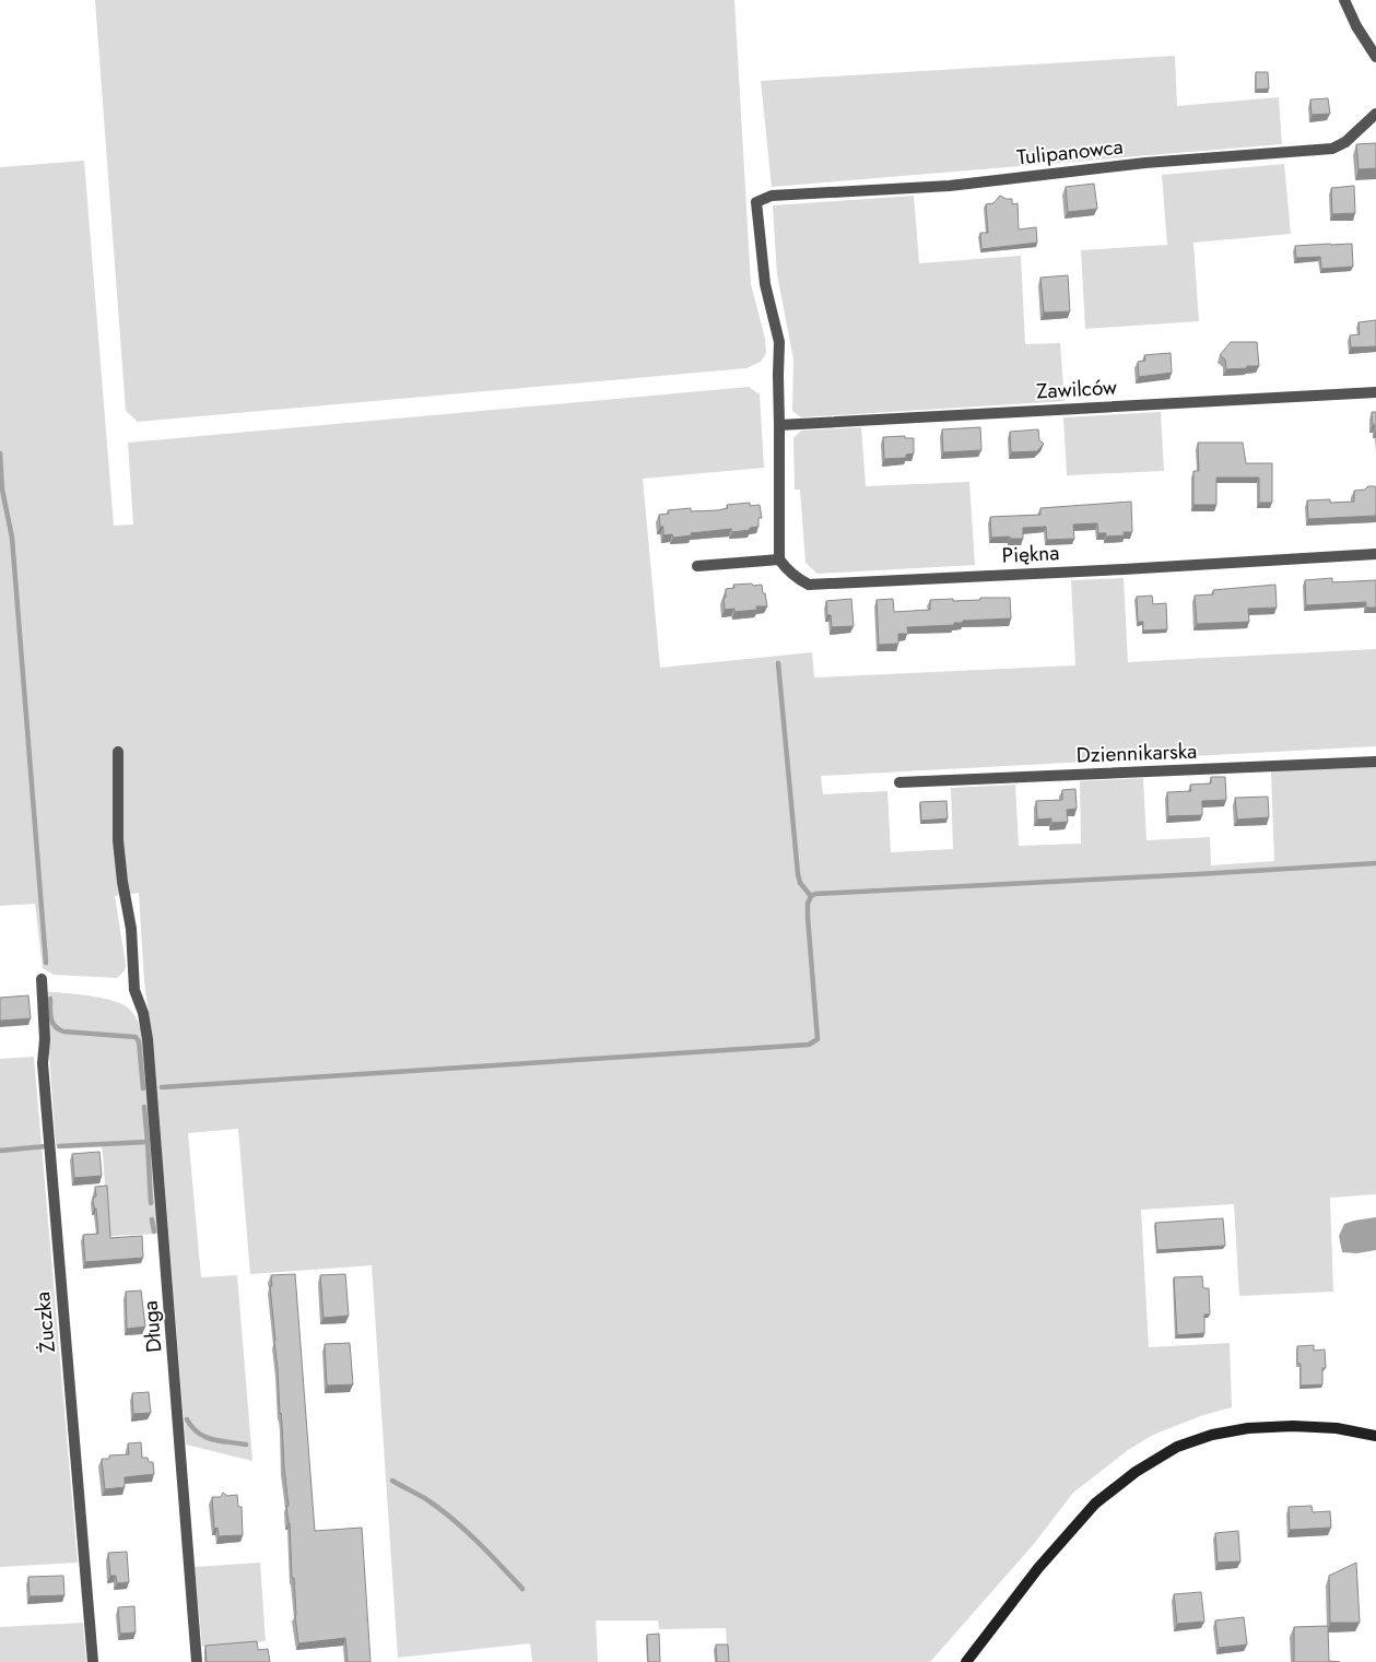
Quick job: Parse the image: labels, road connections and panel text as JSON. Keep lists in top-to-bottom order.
{
  "streets": {
    "street": [
      "Tulipanowca",
      "Zawilców",
      "Piękna",
      "Dziennikarska",
      "Żuczka",
      "Długa"
    ]
  },
  "crossings": [
    ["Tulipanowca", "Zawilców"]
  ]
}
